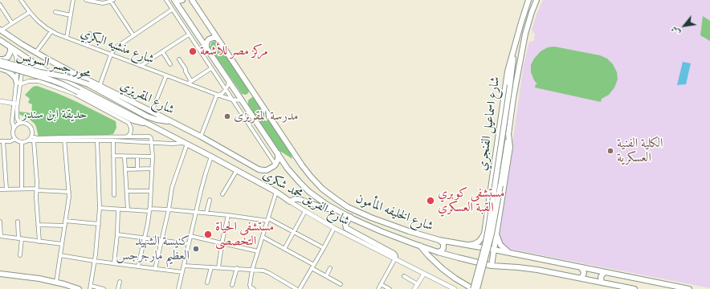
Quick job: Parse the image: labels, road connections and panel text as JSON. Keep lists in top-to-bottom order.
{
  "streets": {
    "main road": [
      "محور جسر السويس",
      "شارع المقريزي",
      "شارع اسماعيل الفنجري",
      "شارع الفريق محمد شكرى",
      "شارع الخليفه المأمون"
    ],
    "street": ["شارع منشيه البكري"]
  },
  "crossings": [
    ["شارع منشيه البكري", "شارع الخليفه المأمون"],
    ["محور جسر السويس", "شارع المقريزي"],
    ["محور جسر السويس", "شارع الفريق محمد شكرى"],
    ["شارع المقريزي", "شارع الفريق محمد شكرى"],
    ["شارع اسماعيل الفنجري", "شارع الخليفه المأمون"]
  ],
  "parks": ["حديقة ابن سندر"],
  "places": [
    "مركز مصر للأشعة",
    "مدرسة المقريزى",
    "الكلية الفنية العسكرية",
    "مستشفى كوبري القبة العسكري",
    "مستشفى الحياة التخصصى",
    "كنيسة الشهيد العظيم مارجرجس"
  ],
  "north": "bottom left"
}
